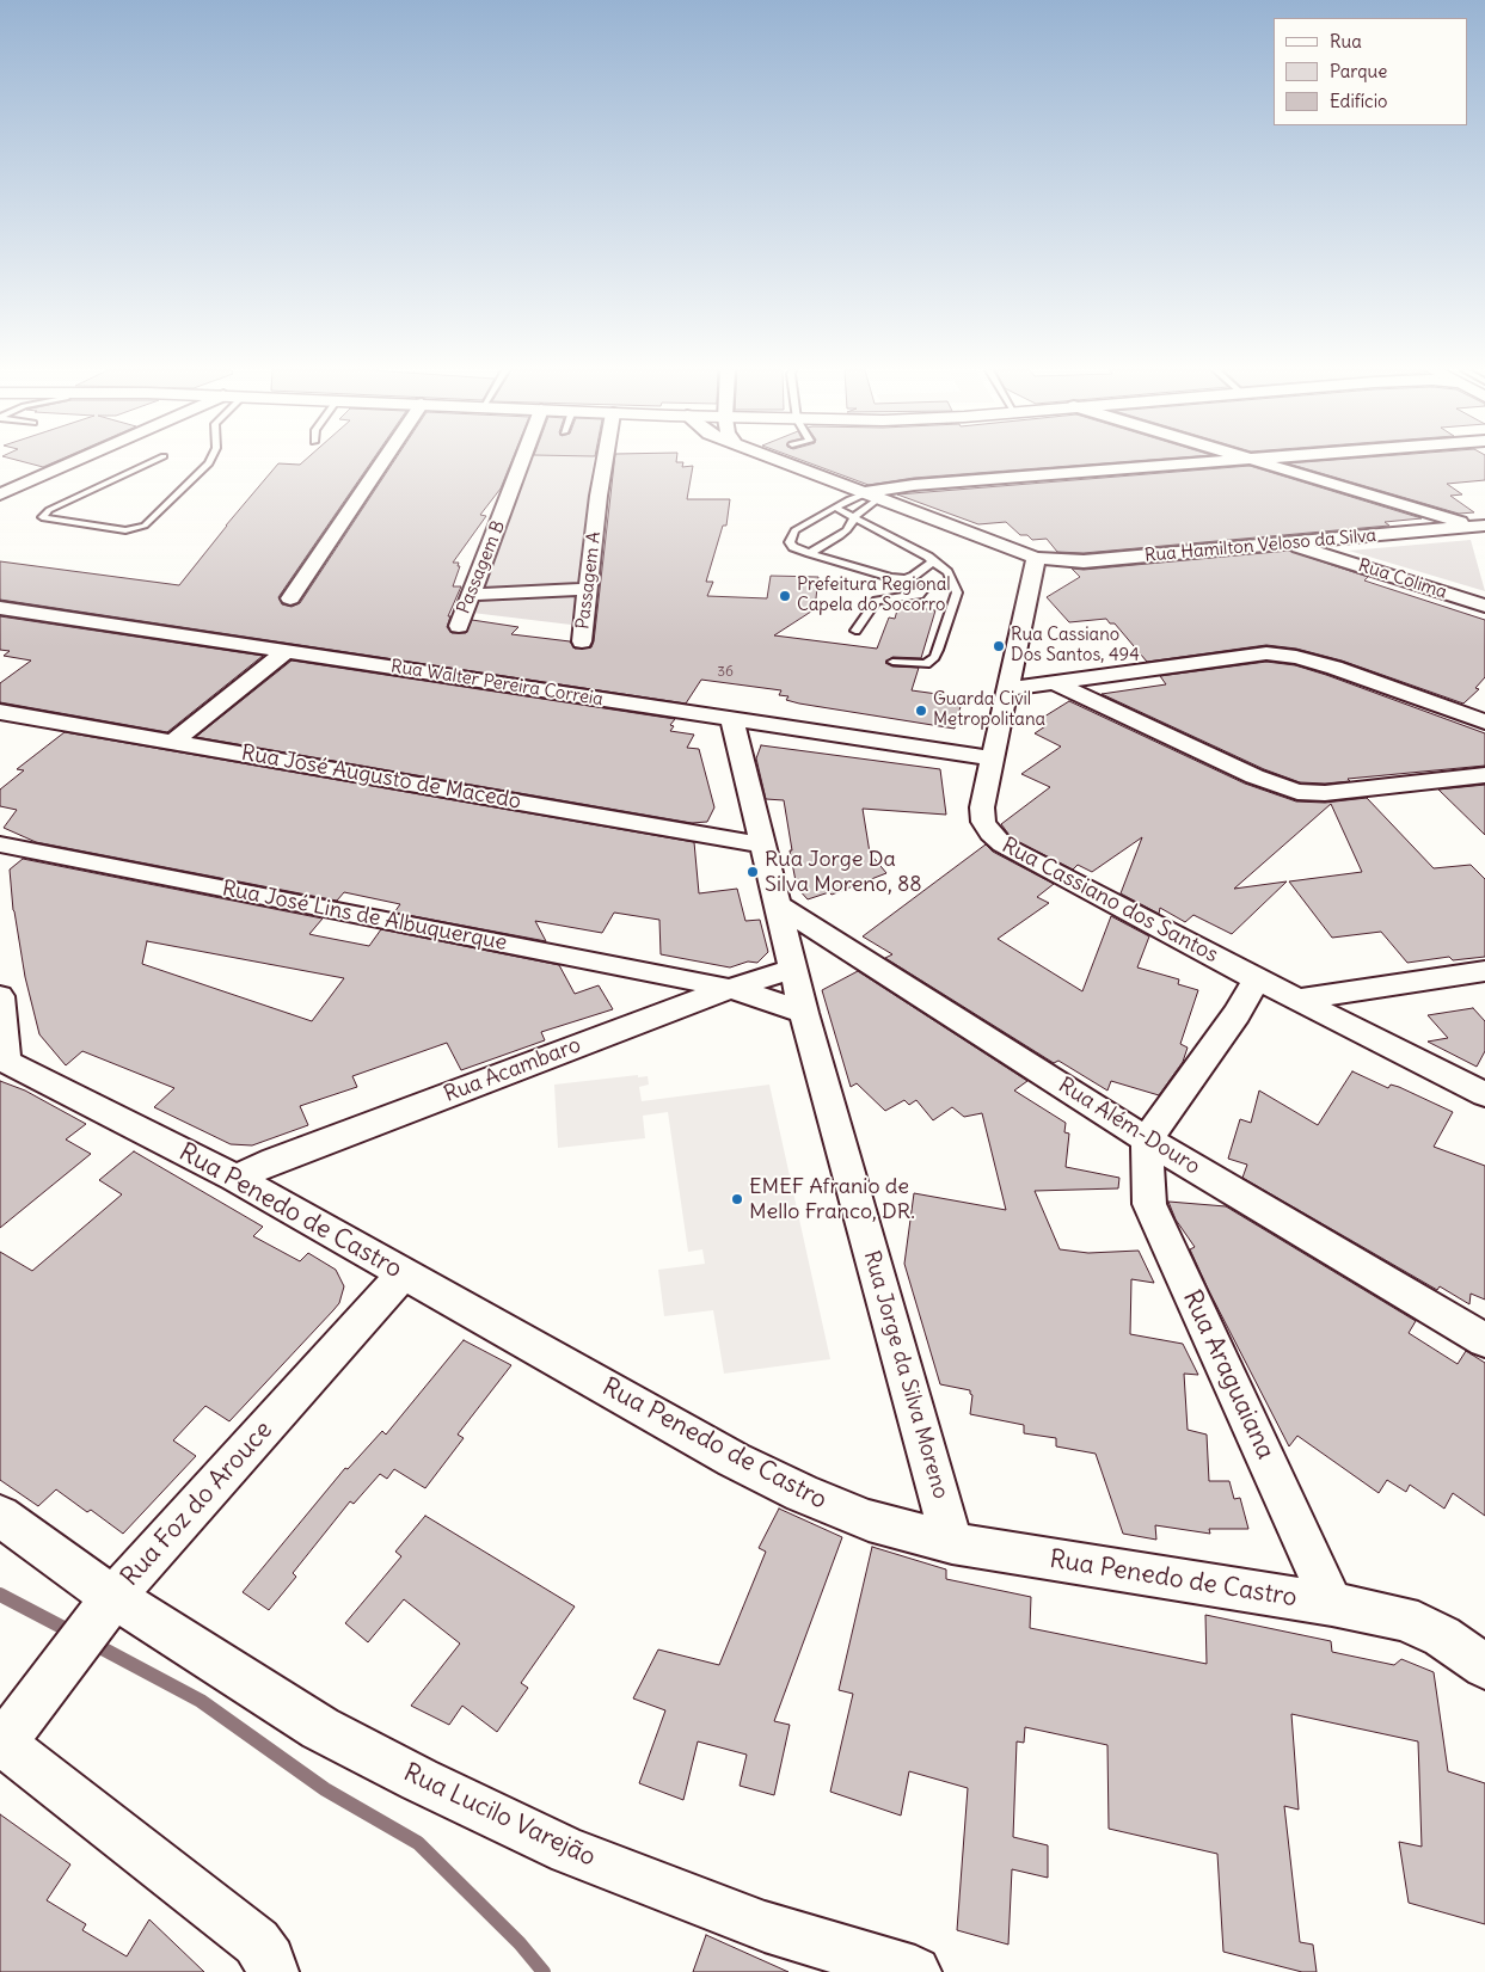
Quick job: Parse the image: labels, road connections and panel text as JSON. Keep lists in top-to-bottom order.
{
  "streets": {
    "street": [
      "Rua Hamilton Veloso da Silva",
      "Passagem B",
      "Rua Colima",
      "Passagem A",
      "Rua Walter Pereira Correia",
      "Rua José Augusto de Macedo",
      "Rua Cassiano dos Santos",
      "Rua José Lins de Albuquerque",
      "Rua Acambaro",
      "Rua Além-Douro",
      "Rua Penedo de Castro",
      "Rua Jorge da Silva Moreno",
      "Rua Araguaiana",
      "Rua Foz do Arouce",
      "Rua Lucilo Varejão"
    ]
  },
  "crossings": [
    ["Rua Hamilton Veloso da Silva", "Rua Colima"],
    ["Rua Hamilton Veloso da Silva", "Rua Cassiano dos Santos"],
    ["Rua Walter Pereira Correia", "Rua Cassiano dos Santos"],
    ["Rua Walter Pereira Correia", "Rua Jorge da Silva Moreno"],
    ["Rua José Augusto de Macedo", "Rua Jorge da Silva Moreno"],
    ["Rua José Lins de Albuquerque", "Rua Acambaro"],
    ["Rua José Lins de Albuquerque", "Rua Jorge da Silva Moreno"],
    ["Rua Acambaro", "Rua Penedo de Castro"],
    ["Rua Acambaro", "Rua Jorge da Silva Moreno"],
    ["Rua Além-Douro", "Rua Jorge da Silva Moreno"],
    ["Rua Além-Douro", "Rua Araguaiana"],
    ["Rua Penedo de Castro", "Rua Jorge da Silva Moreno"],
    ["Rua Penedo de Castro", "Rua Araguaiana"],
    ["Rua Penedo de Castro", "Rua Foz do Arouce"],
    ["Rua Foz do Arouce", "Rua Lucilo Varejão"]
  ],
  "places": [
    "Prefeitura Regional Capela do Socorro",
    "Rua Cassiano Dos Santos, 494",
    "Guarda Civil Metropolitana",
    "Rua Jorge Da Silva Moreno, 88",
    "EMEF Afranio de Mello Franco, DR."
  ],
  "house_numbers": ["36"],
  "legend": ["Rua", "Parque", "Edifício"]
}
